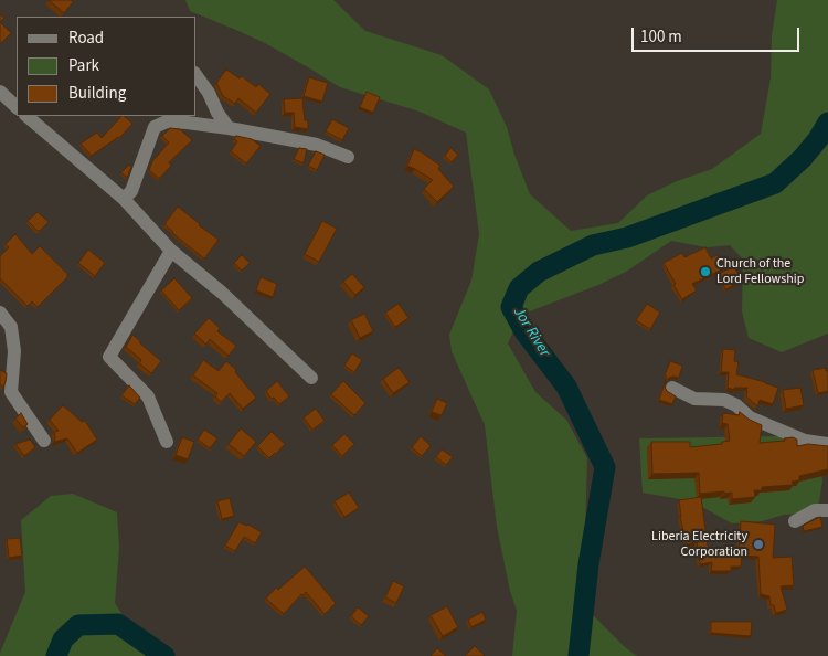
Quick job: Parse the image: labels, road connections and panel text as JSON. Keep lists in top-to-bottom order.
{
  "water": ["Jor River"],
  "places": ["Church of the Lord Fellowship", "Liberia Electricity Corporation"],
  "legend": ["Road", "Park", "Building"],
  "scale_bar": "100 m"
}
